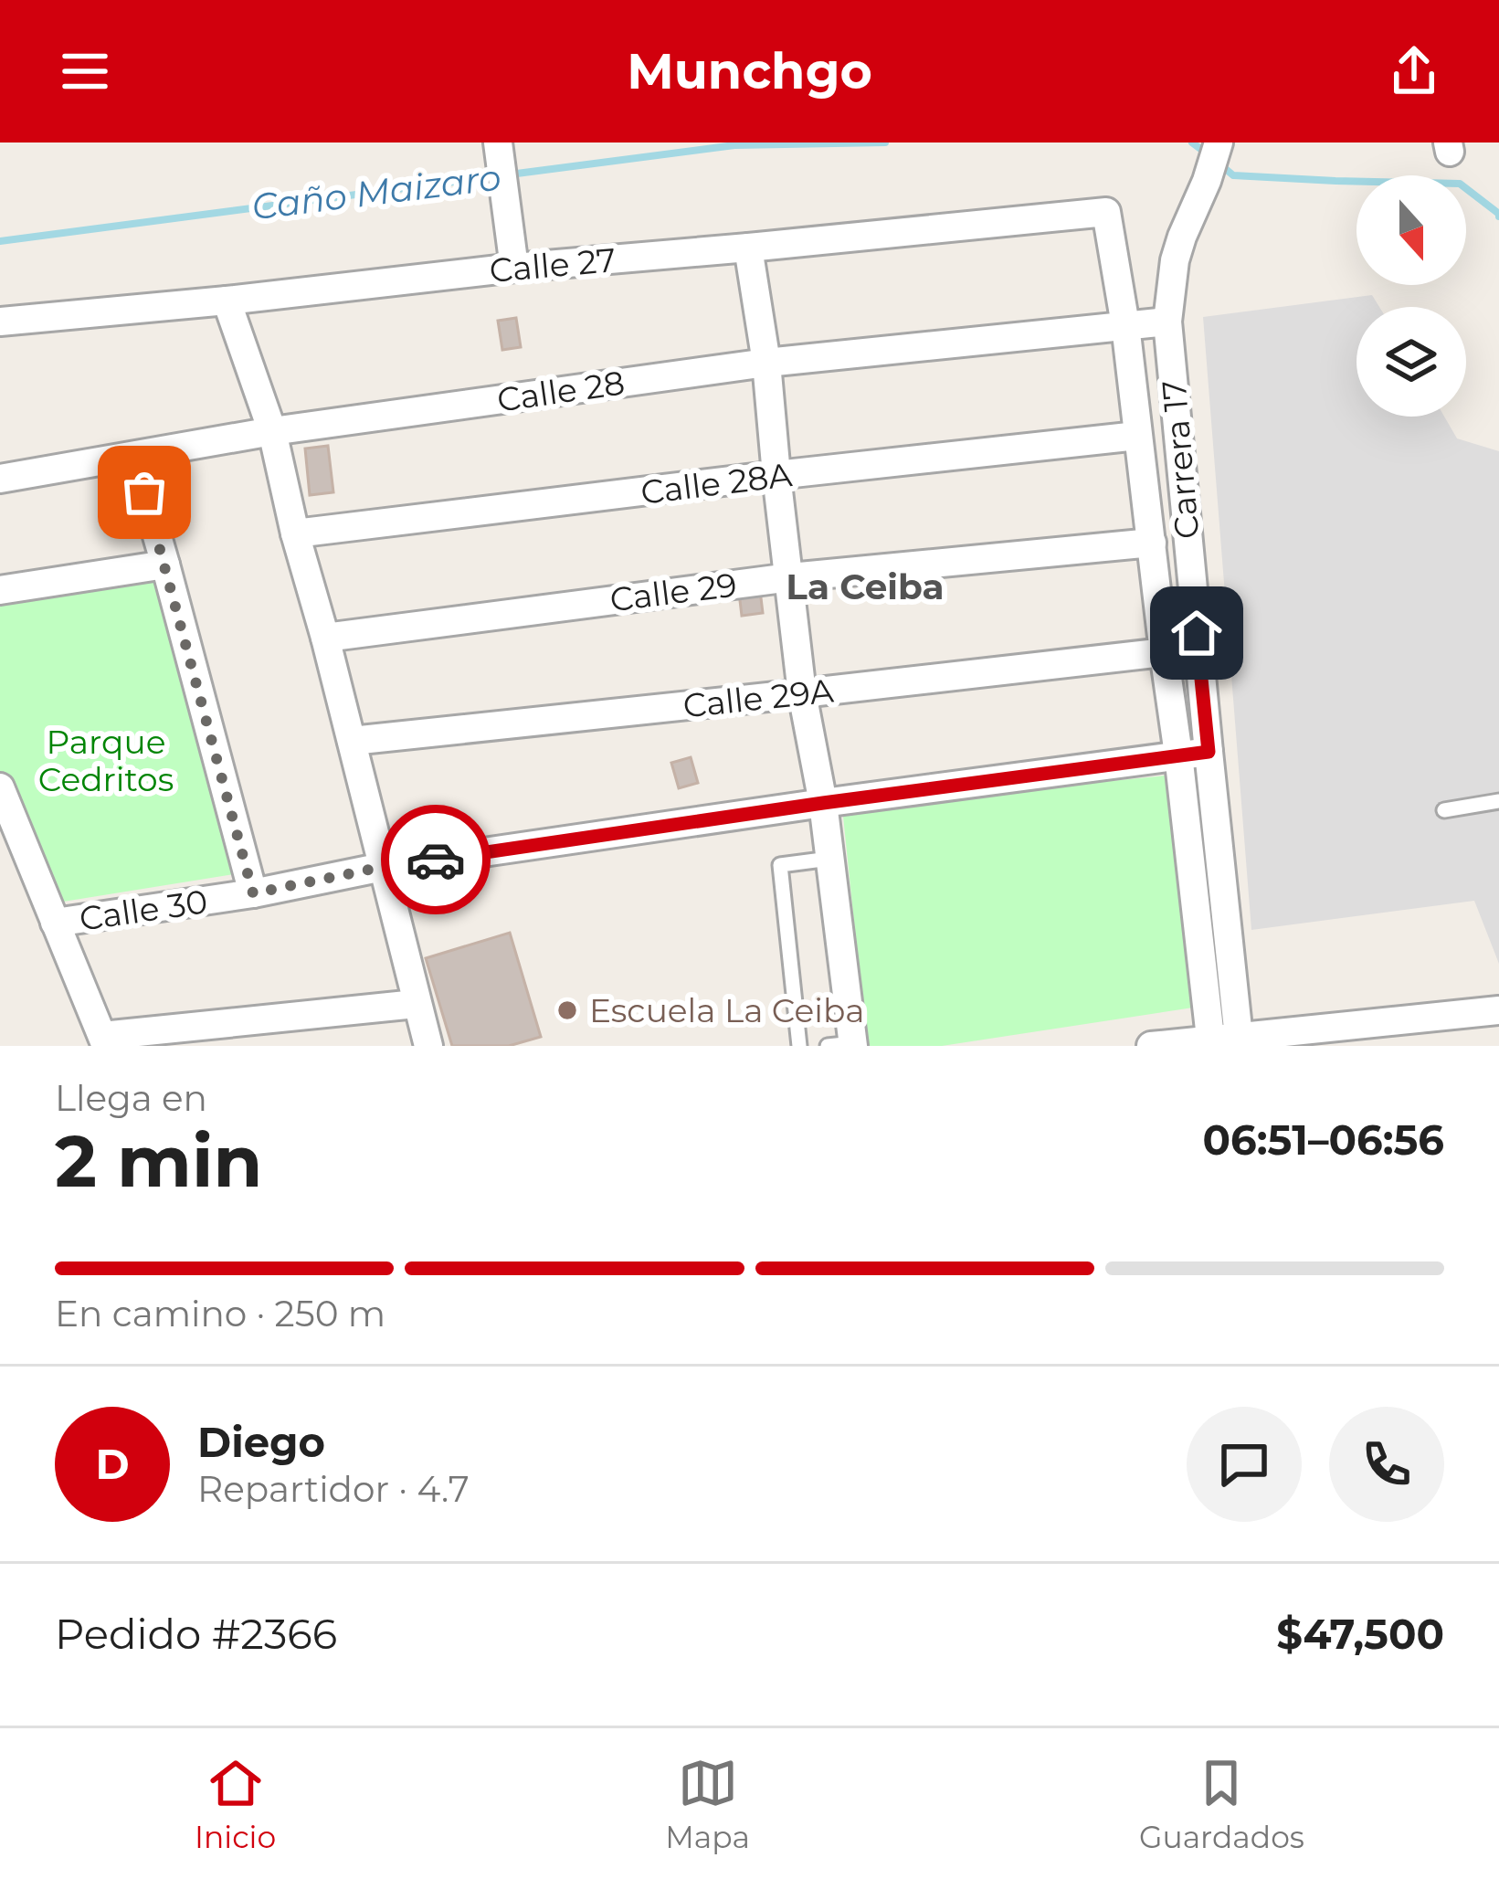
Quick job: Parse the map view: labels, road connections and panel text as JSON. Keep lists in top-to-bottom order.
{
  "streets": {
    "street": [
      "Calle 27",
      "Calle 28",
      "Carrera 17",
      "Calle 28A",
      "Calle 29",
      "Calle 29A",
      "Calle 30"
    ]
  },
  "crossings": [
    ["Calle 27", "Carrera 17"],
    ["Calle 28", "Carrera 17"],
    ["Carrera 17", "Calle 28A"],
    ["Carrera 17", "Calle 29"],
    ["Carrera 17", "Calle 29A"],
    ["Carrera 17", "Calle 30"]
  ],
  "districts": ["La Ceiba"],
  "water": ["Caño Maizaro"],
  "parks": ["Parque Cedritos"],
  "places": ["Escuela La Ceiba"],
  "north": "bottom",
  "page": {
    "header": "Munchgo",
    "heading": ["2 min", "Llega en", "06:51–06:56"],
    "panel": [
      "Diego",
      "Repartidor · 4.7",
      "Pedido #2366",
      "$47,500"
    ],
    "bar": "En camino · 250 m",
    "round": "D",
    "tabs": ["Inicio", "Mapa", "Guardados"]
  }
}
